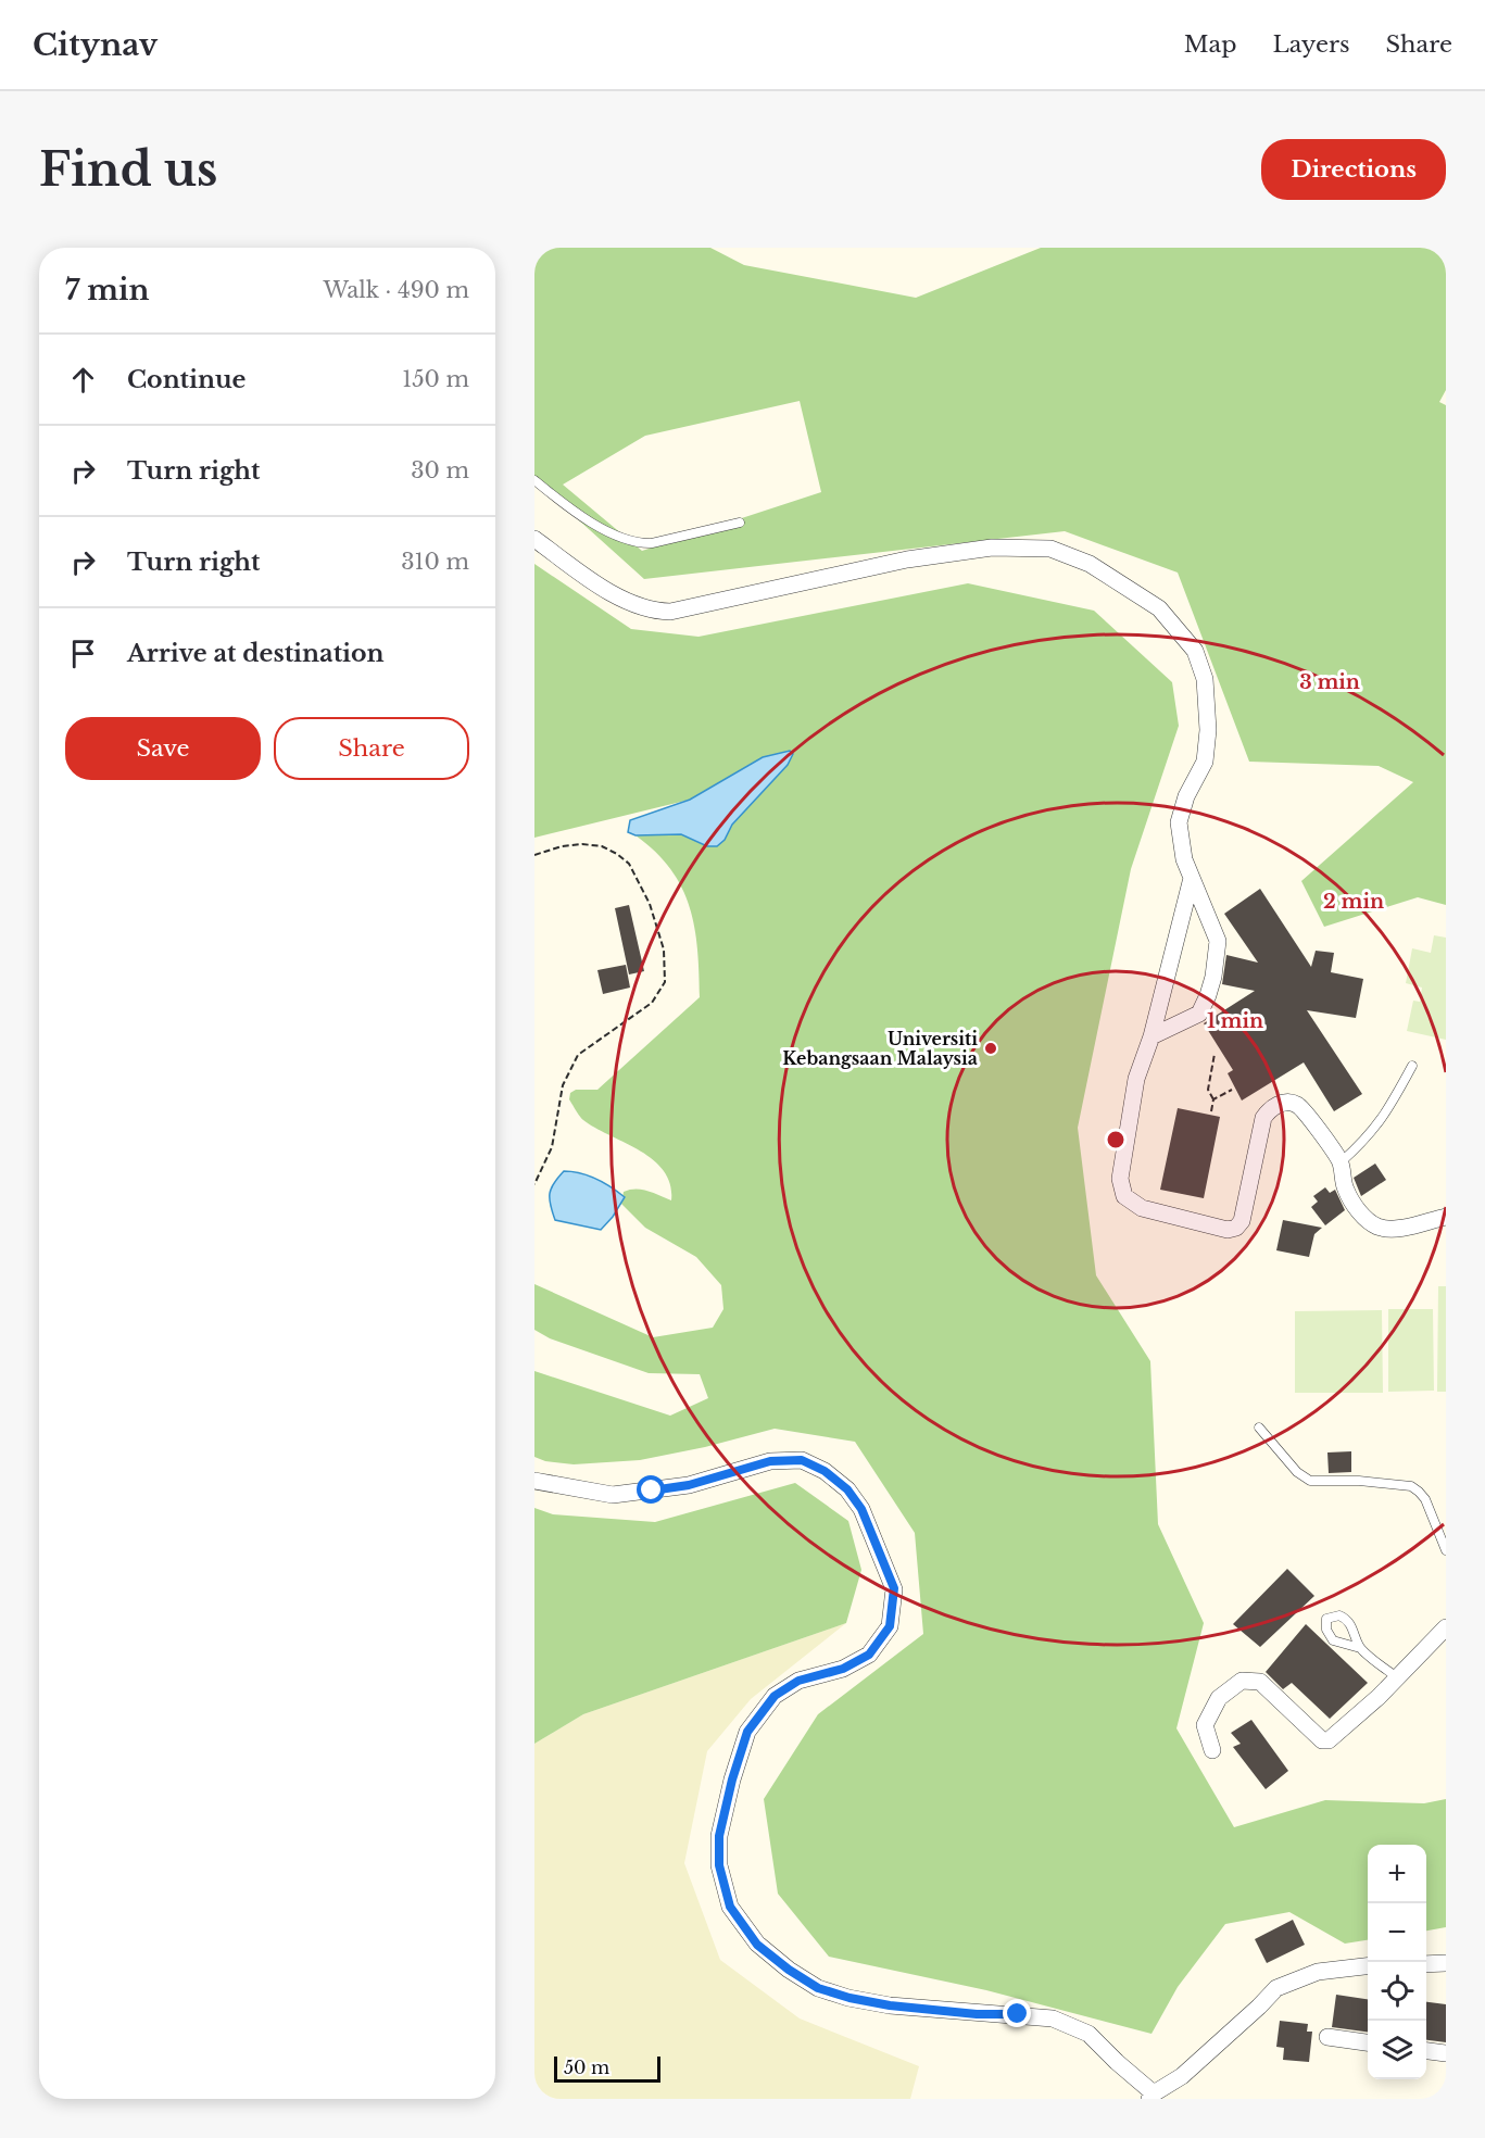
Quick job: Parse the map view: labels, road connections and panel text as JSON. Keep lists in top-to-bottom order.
{
  "places": ["Universiti Kebangsaan Malaysia"],
  "scale_bar": "50 m",
  "page": {
    "header": "Citynav",
    "nav": ["Map", "Layers", "Share"],
    "buttons": [
      "Directions",
      ["Save", "Share"]
    ],
    "title": "Find us",
    "heading": ["7 min", "Walk · 490 m"],
    "list": [
      ["Continue", "150 m"],
      ["Turn right", "30 m"],
      ["Turn right", "310 m"],
      "Arrive at destination"
    ],
    "map_buttons": ["+", "−"],
    "scale": "50 m"
  },
  "rings": ["3 min", "2 min", "1 min"]
}
